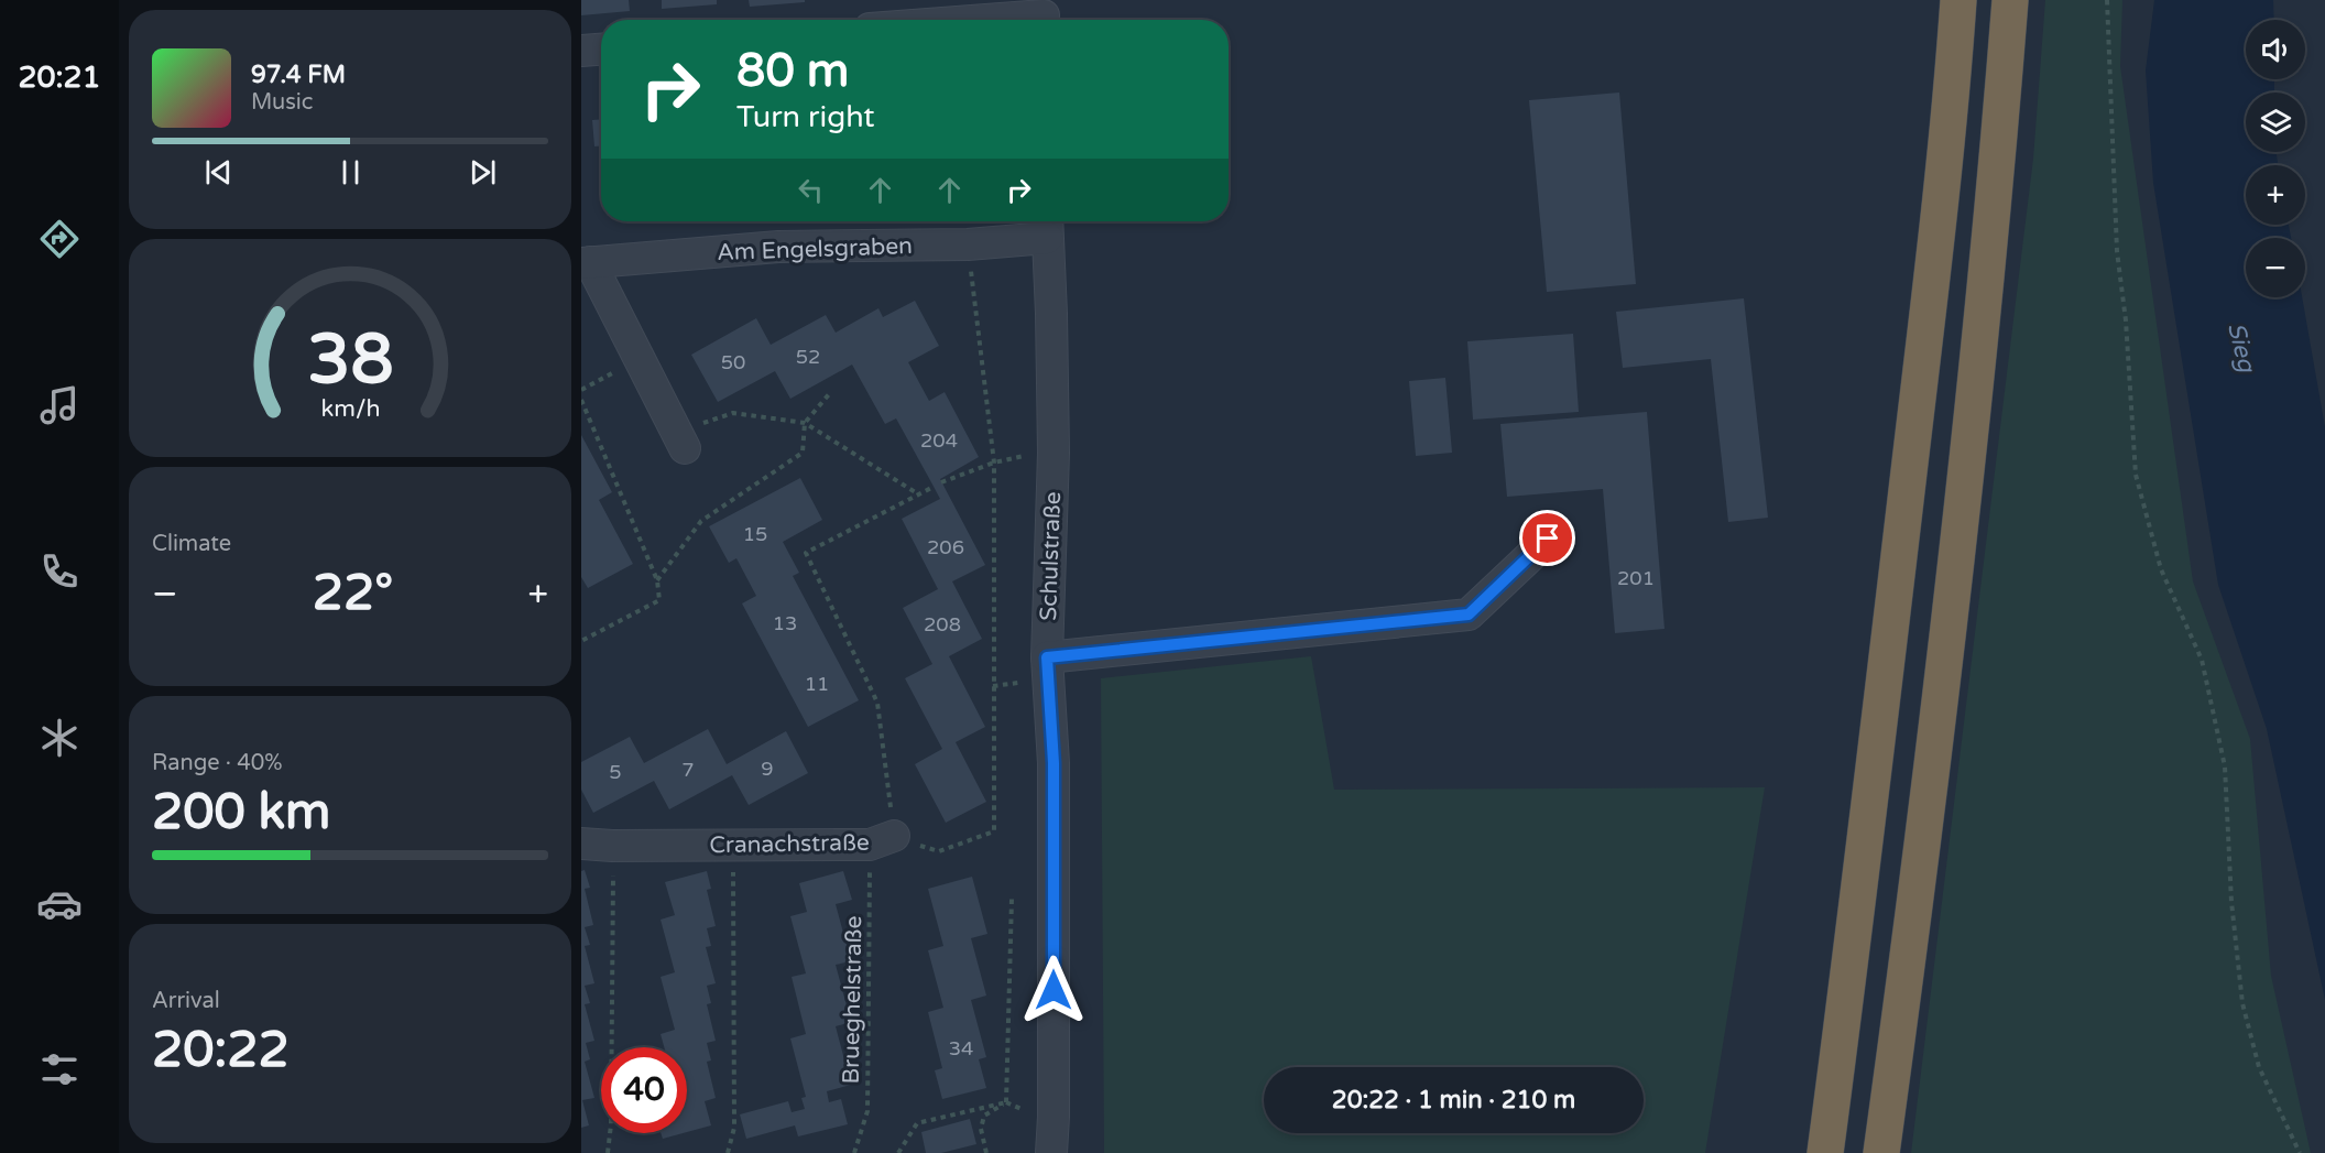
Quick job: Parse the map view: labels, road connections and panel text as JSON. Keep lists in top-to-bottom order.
{
  "streets": {
    "street": ["Am Engelsgraben", "Schulstraße", "Cranachstraße"],
    "path": ["Brueghelstraße"]
  },
  "crossings": [
    ["Am Engelsgraben", "Schulstraße"],
    ["Cranachstraße", "Brueghelstraße"]
  ],
  "water": ["Sieg"],
  "house_numbers": [
    "52",
    "50",
    "204",
    "15",
    "206",
    "201",
    "13",
    "208",
    "11",
    "9",
    "7",
    "5",
    "34"
  ],
  "page": {
    "tabs": "20:21",
    "map_buttons": ["+", "−"],
    "turn": ["80 m", "Turn right"],
    "song": ["97.4 FM", "Music"],
    "tile": [
      "Climate",
      ["Range · 40%", "200 km"],
      ["Arrival", "20:22"]
    ],
    "heat": ["−", "22°", "+"],
    "limit": "40",
    "trip": "20:22 · 1 min · 210 m",
    "gauge": ["38", "km/h"]
  }
}
